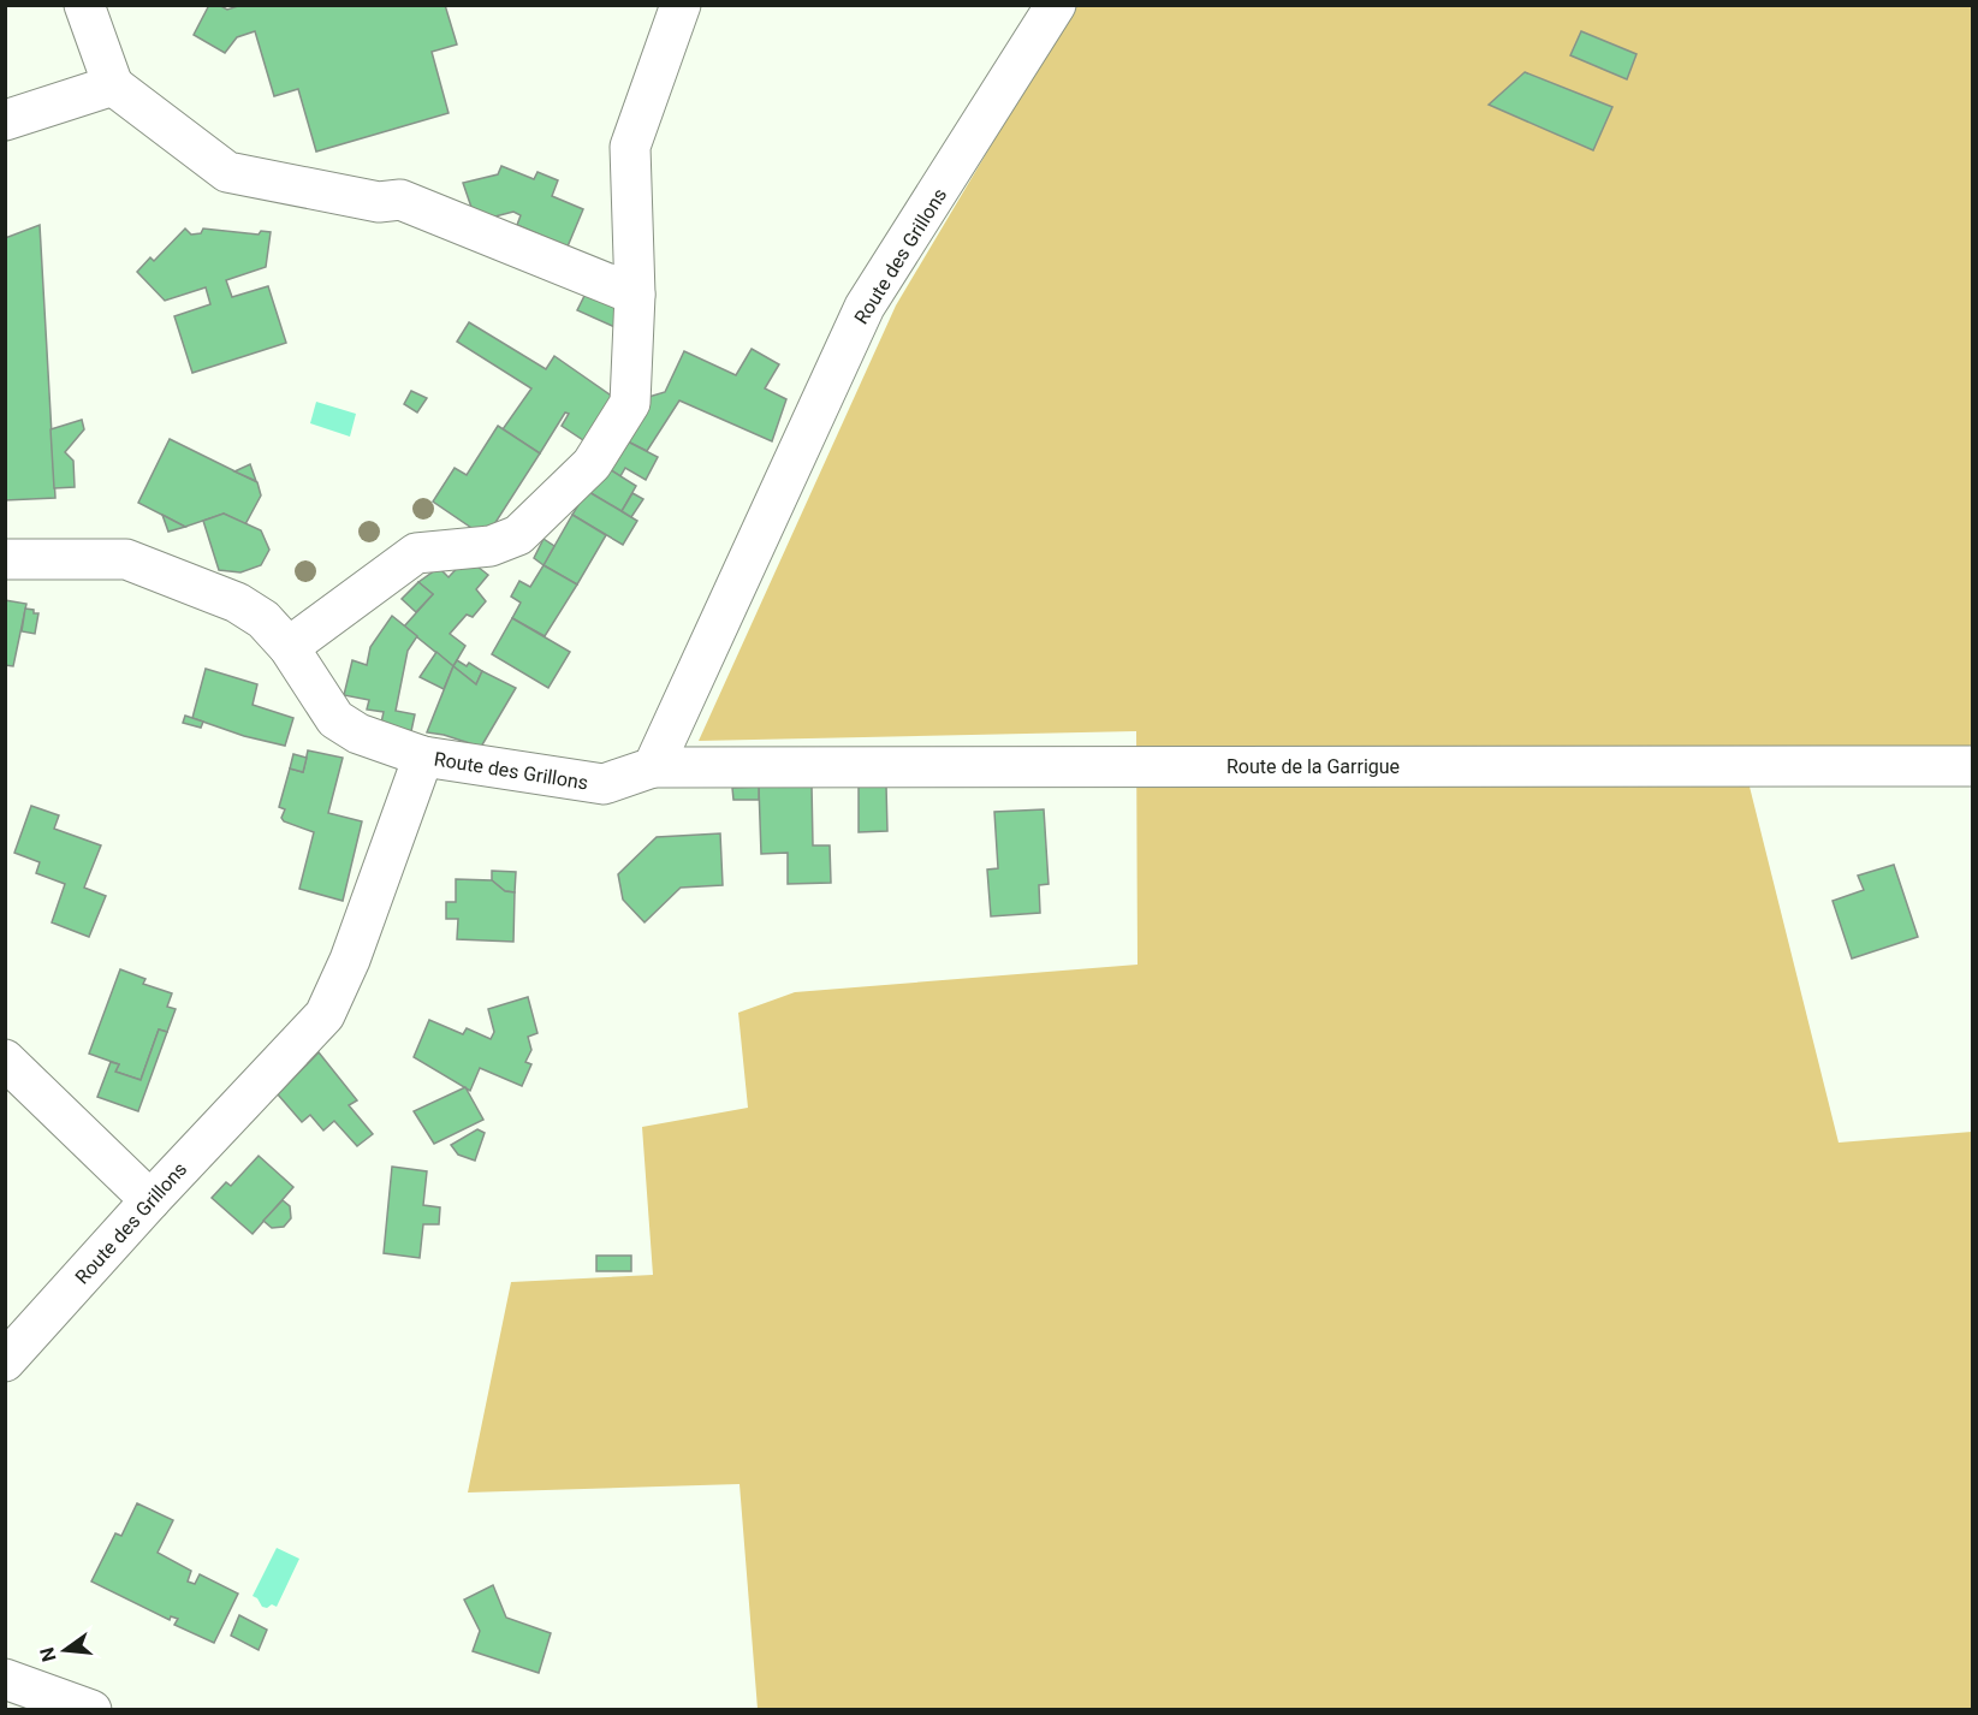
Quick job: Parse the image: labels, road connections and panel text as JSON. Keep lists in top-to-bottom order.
{
  "streets": {
    "street": ["Route des Grillons", "Route de la Garrigue"]
  },
  "crossings": [
    ["Route des Grillons", "Route de la Garrigue"]
  ],
  "north": "left"
}
